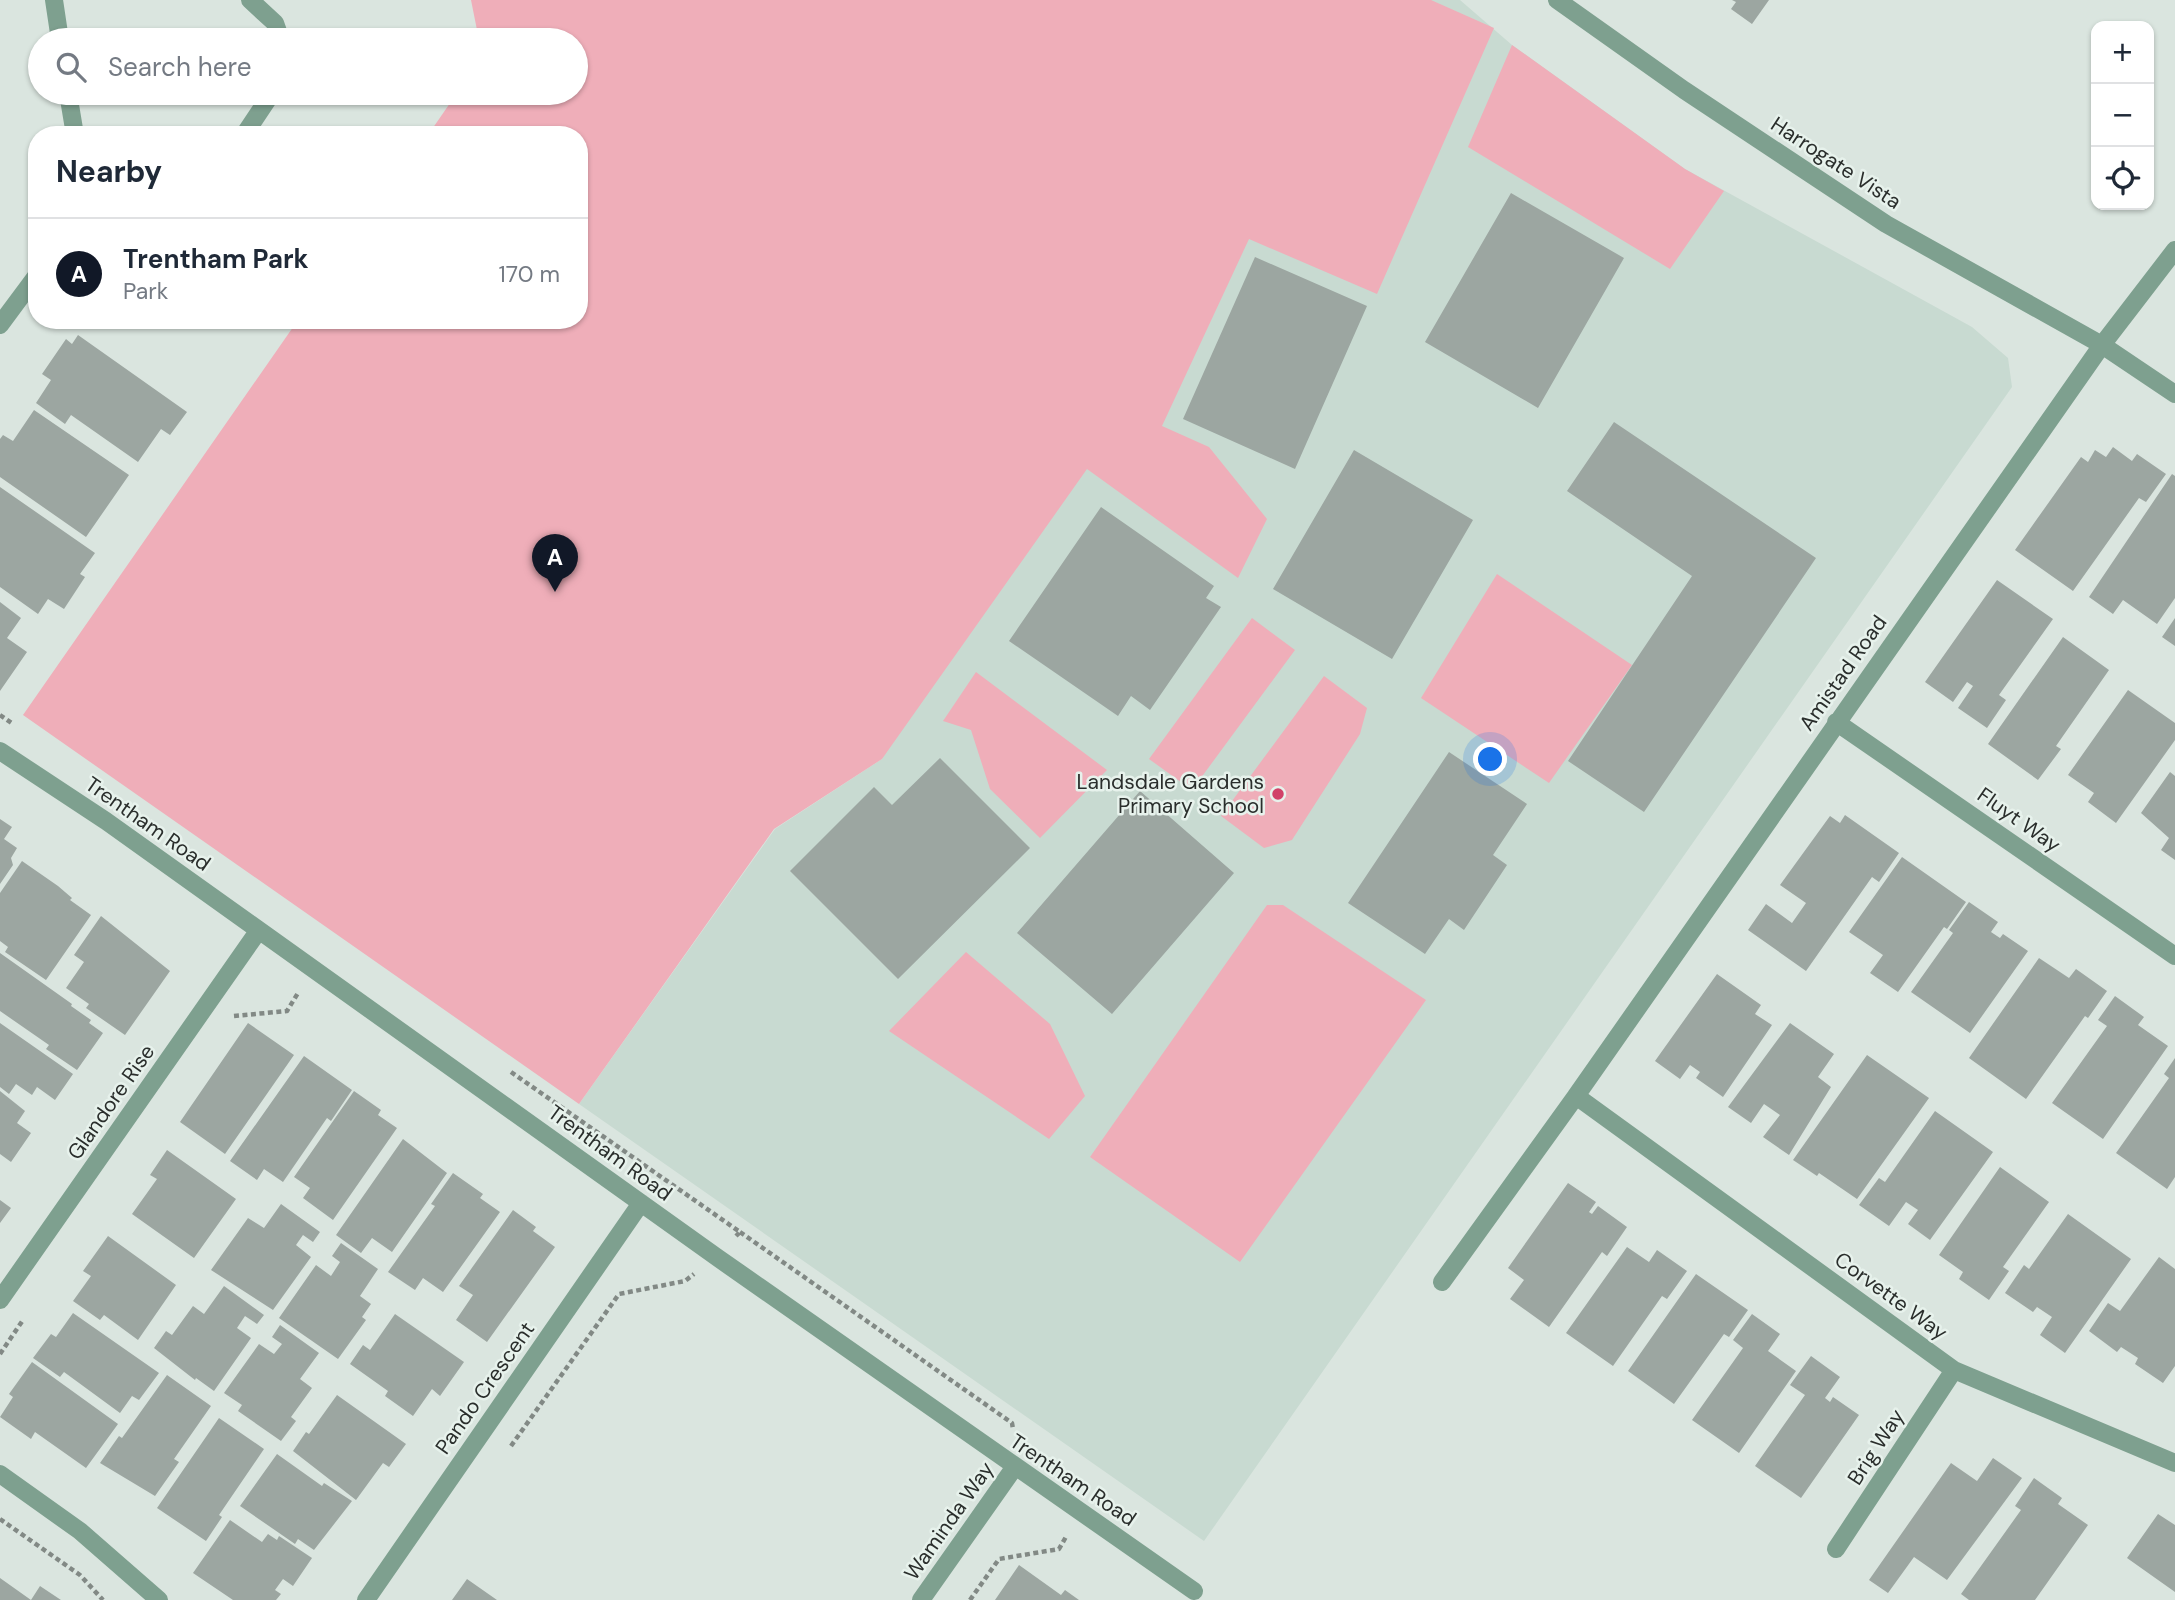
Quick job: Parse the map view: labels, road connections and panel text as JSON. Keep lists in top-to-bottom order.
{
  "streets": {
    "street": [
      "Harrogate Vista",
      "Amistad Road",
      "Fluyt Way",
      "Trentham Road",
      "Glandore Rise",
      "Corvette Way",
      "Pando Crescent",
      "Brig Way",
      "Waminda Way"
    ]
  },
  "crossings": [
    ["Harrogate Vista", "Amistad Road"],
    ["Amistad Road", "Fluyt Way"],
    ["Amistad Road", "Corvette Way"],
    ["Trentham Road", "Glandore Rise"],
    ["Trentham Road", "Pando Crescent"],
    ["Trentham Road", "Waminda Way"],
    ["Corvette Way", "Brig Way"]
  ],
  "places": ["Landsdale Gardens Primary School"],
  "page": {
    "map_buttons": ["+", "−"],
    "search": "Search here",
    "heading": "Nearby",
    "list": [
      {
        "mark": "A",
        "name": "Trentham Park",
        "note": "Park",
        "value": "170 m"
      }
    ],
    "pins": "A"
  }
}
